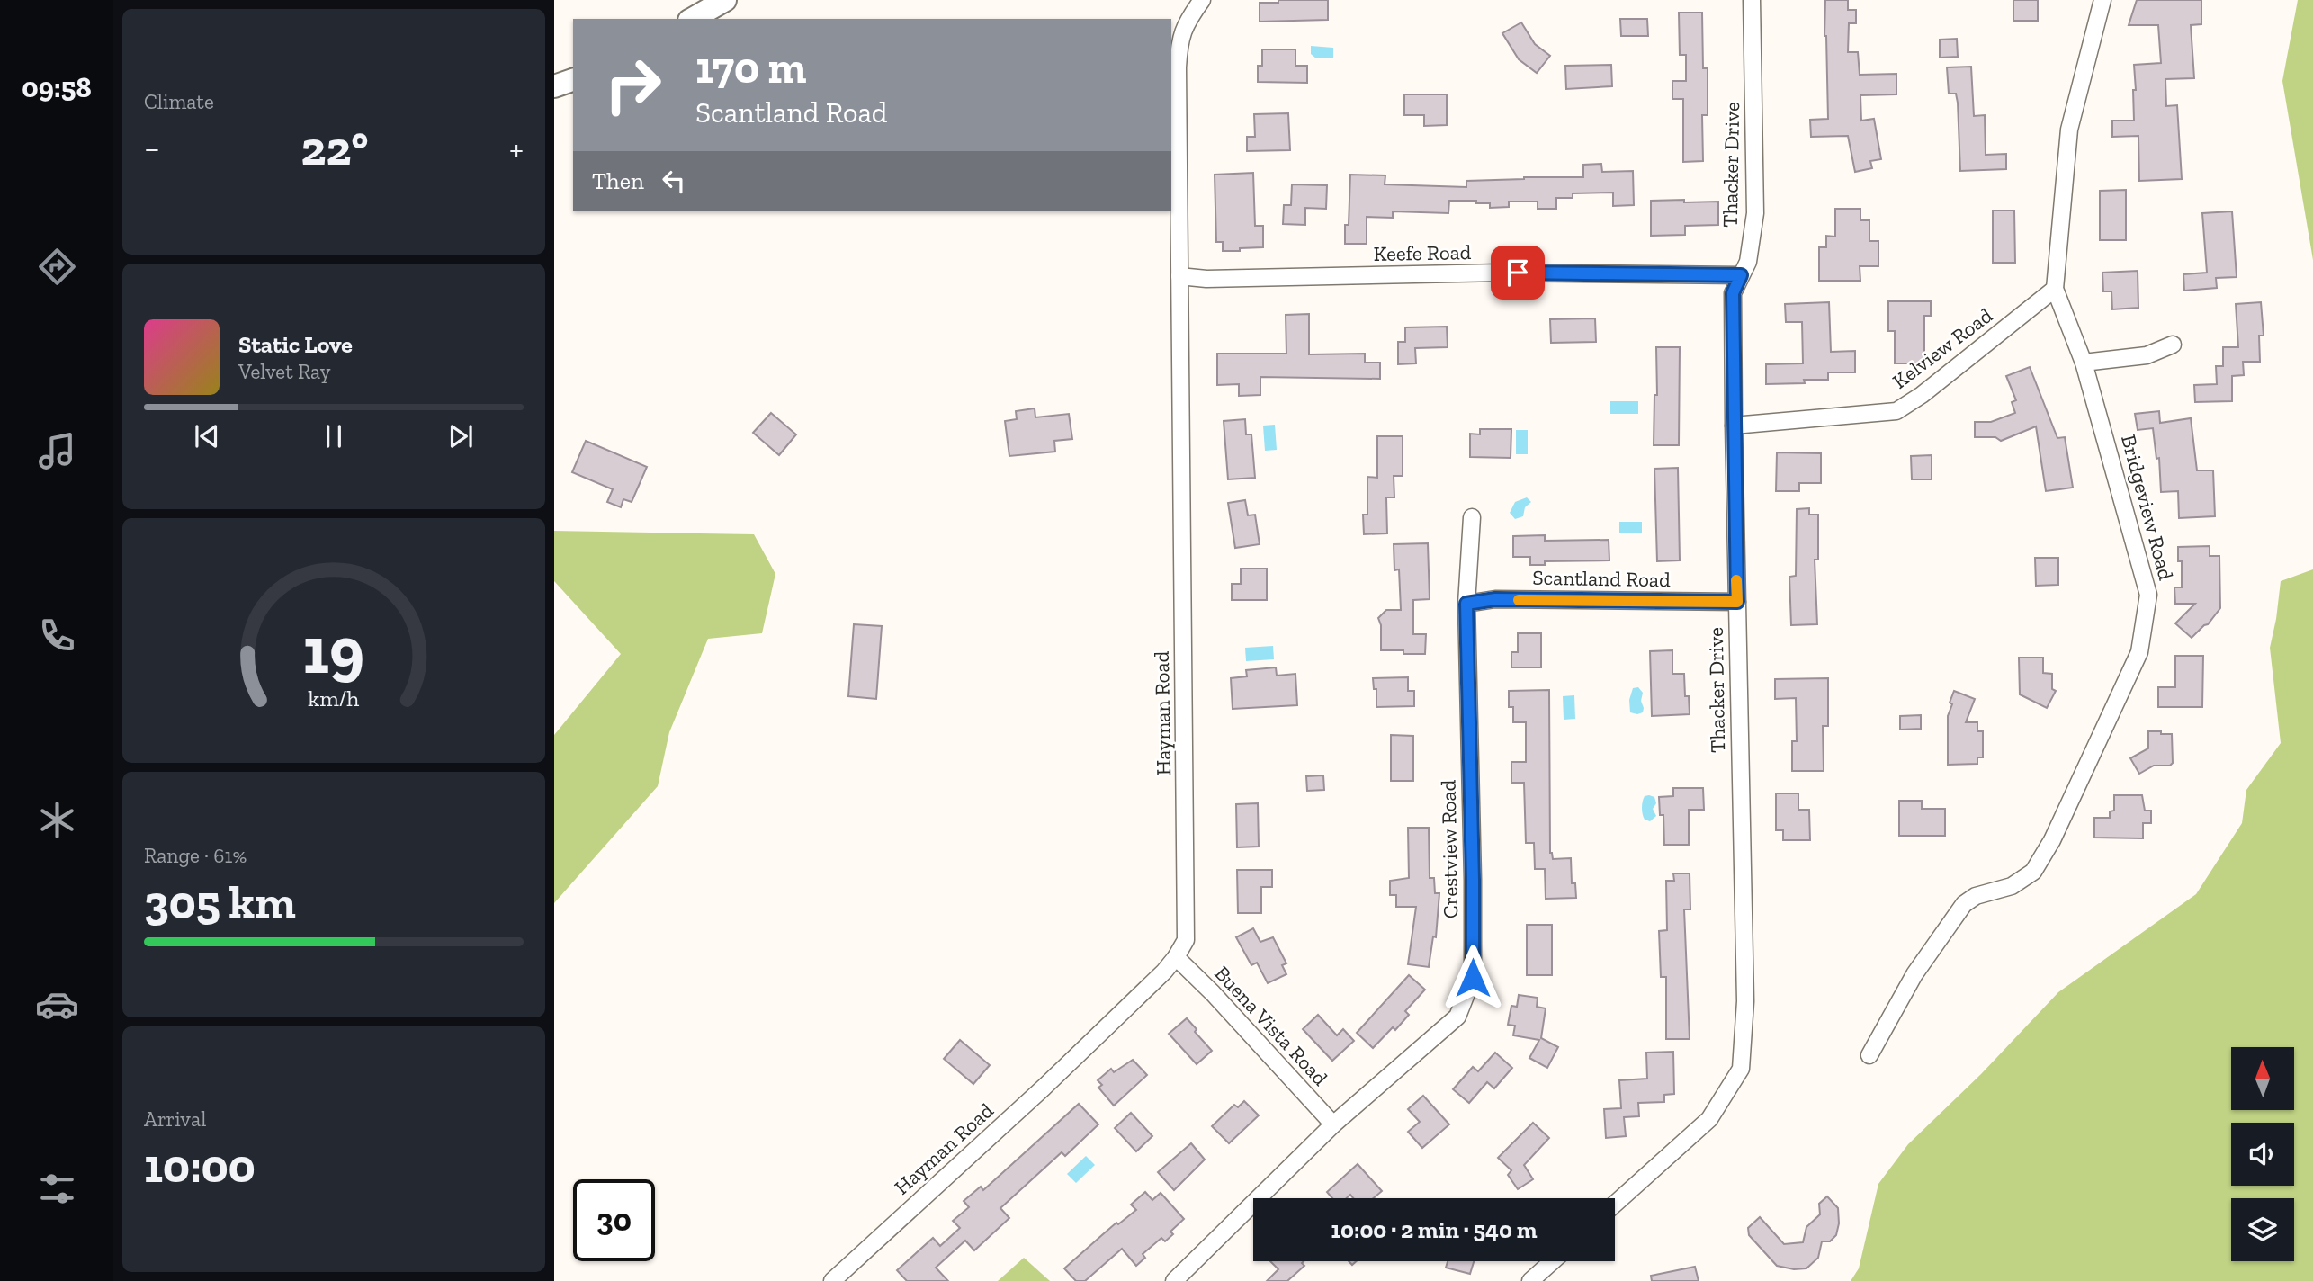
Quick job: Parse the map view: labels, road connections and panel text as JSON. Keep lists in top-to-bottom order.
{
  "streets": {
    "street": [
      "Thacker Drive",
      "Keefe Road",
      "Kelview Road",
      "Bridgeview Road",
      "Scantland Road",
      "Hayman Road",
      "Crestview Road",
      "Buena Vista Road"
    ]
  },
  "crossings": [
    ["Thacker Drive", "Keefe Road"],
    ["Thacker Drive", "Kelview Road"],
    ["Thacker Drive", "Scantland Road"],
    ["Keefe Road", "Hayman Road"],
    ["Kelview Road", "Bridgeview Road"],
    ["Scantland Road", "Crestview Road"],
    ["Hayman Road", "Buena Vista Road"],
    ["Crestview Road", "Buena Vista Road"]
  ],
  "north": "top",
  "page": {
    "tabs": "09:58",
    "tile": [
      "Climate",
      ["Range · 61%", "305 km"],
      ["Arrival", "10:00"]
    ],
    "turn": ["170 m", "Scantland Road"],
    "heat": ["−", "22°", "+"],
    "then": "Then",
    "song": ["Static Love", "Velvet Ray"],
    "limit": "30",
    "trip": "10:00 · 2 min · 540 m",
    "gauge": ["19", "km/h"]
  }
}
